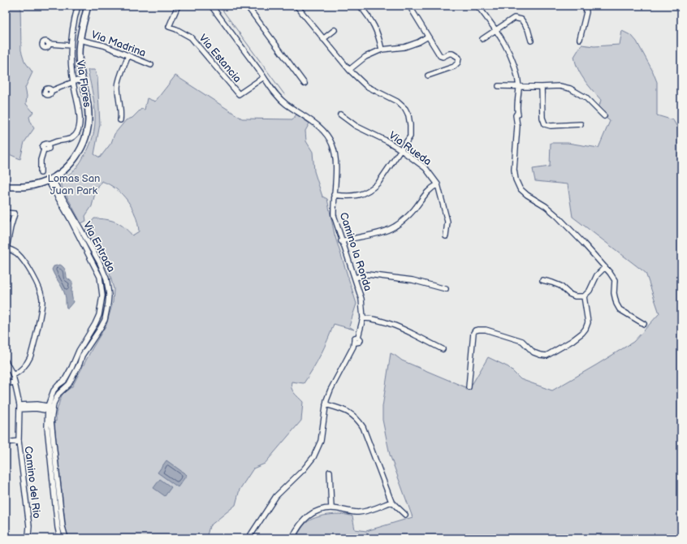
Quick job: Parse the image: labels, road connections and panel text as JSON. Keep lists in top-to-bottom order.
{
  "streets": {
    "street": [
      "Via Madrina",
      "Via Estancia",
      "Via Flores",
      "Via Rueda",
      "Via Entrada",
      "Camino la Ronda",
      "Camino del Rio"
    ]
  },
  "crossings": [
    ["Via Estancia", "Camino la Ronda"]
  ],
  "parks": ["Lomas San Juan Park"]
}
